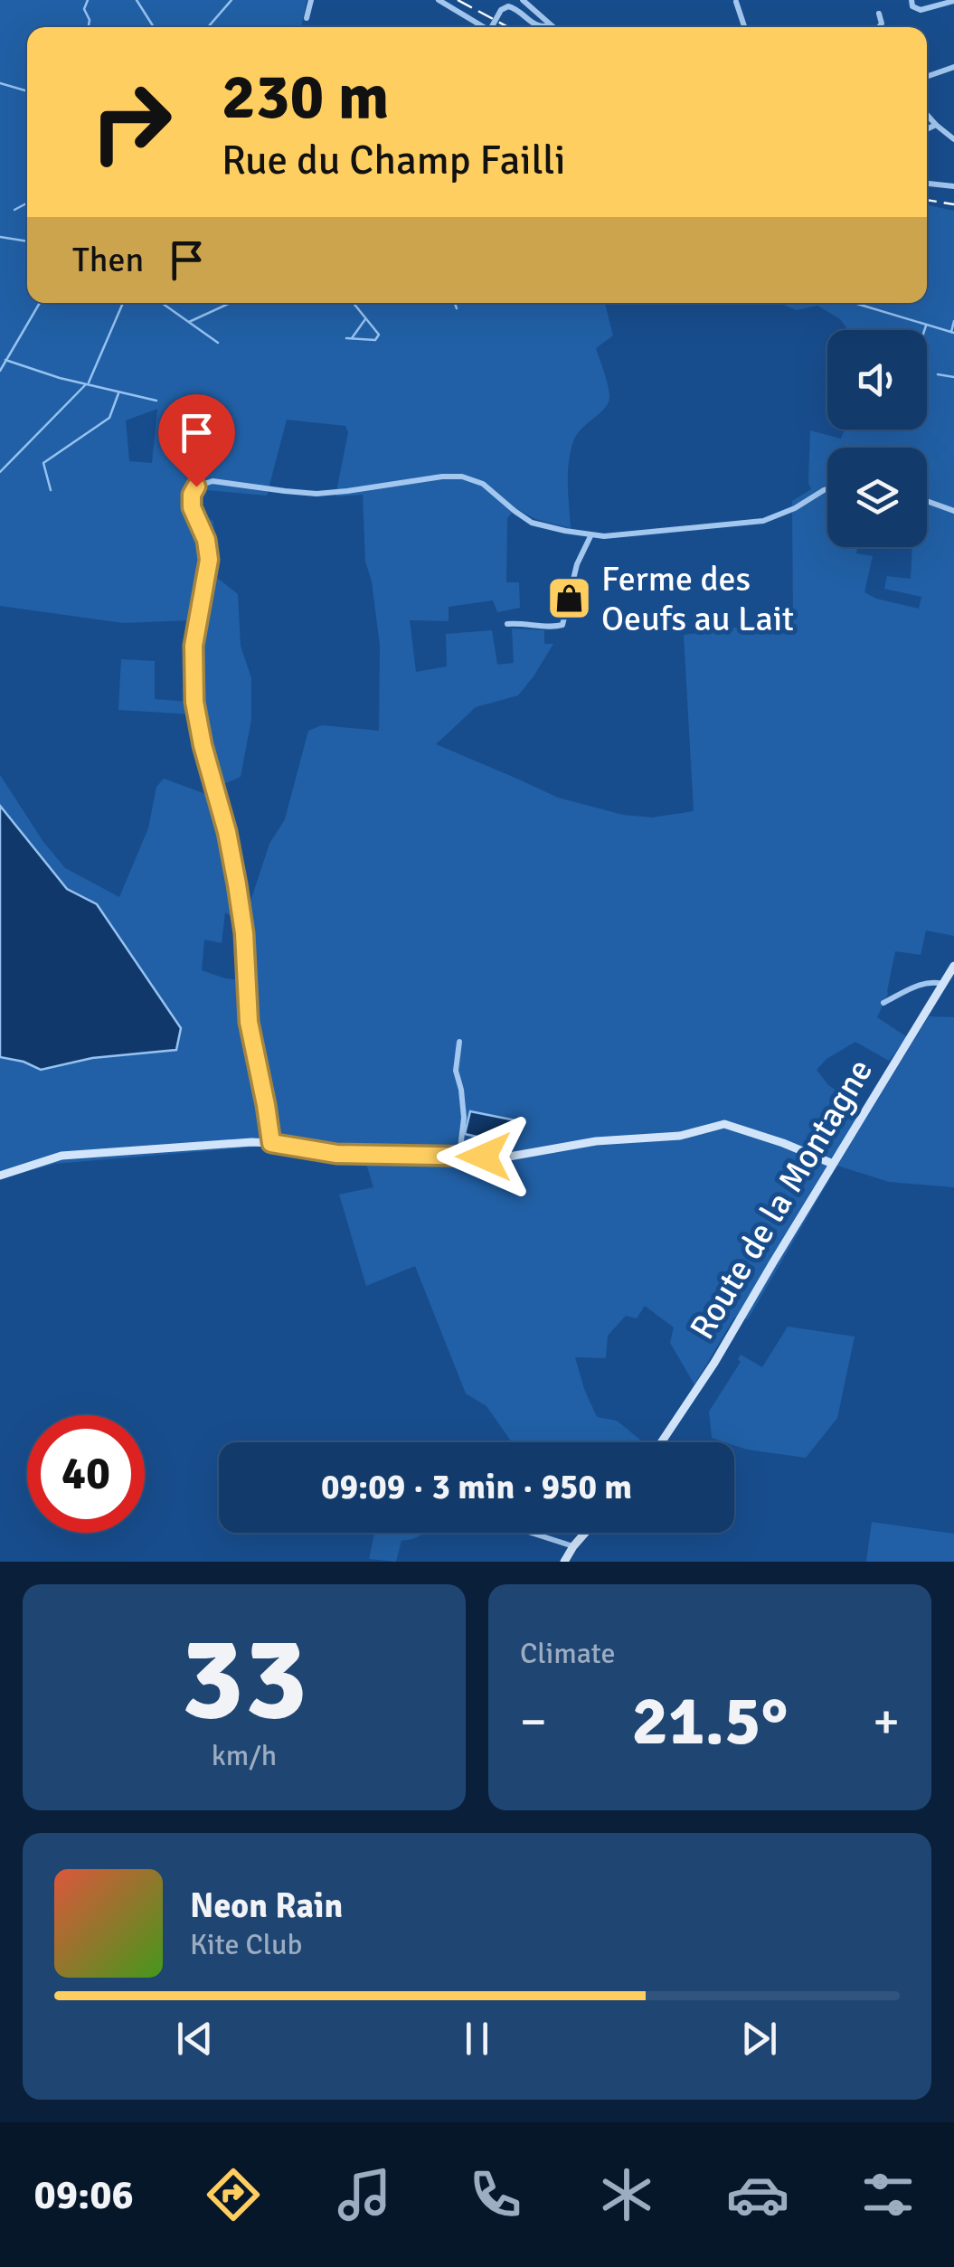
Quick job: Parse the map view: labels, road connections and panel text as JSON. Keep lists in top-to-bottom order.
{
  "streets": {
    "street": ["Route de la Montagne"]
  },
  "places": {
    "shop": ["Ferme des Oeufs au Lait"]
  },
  "page": {
    "turn": ["230 m", "Rue du Champ Failli"],
    "then": "Then",
    "limit": "40",
    "trip": "09:09 · 3 min · 950 m",
    "tile": [
      ["33", "km/h"],
      "Climate"
    ],
    "heat": ["−", "21.5°", "+"],
    "song": ["Neon Rain", "Kite Club"],
    "tabs": "09:06"
  }
}
